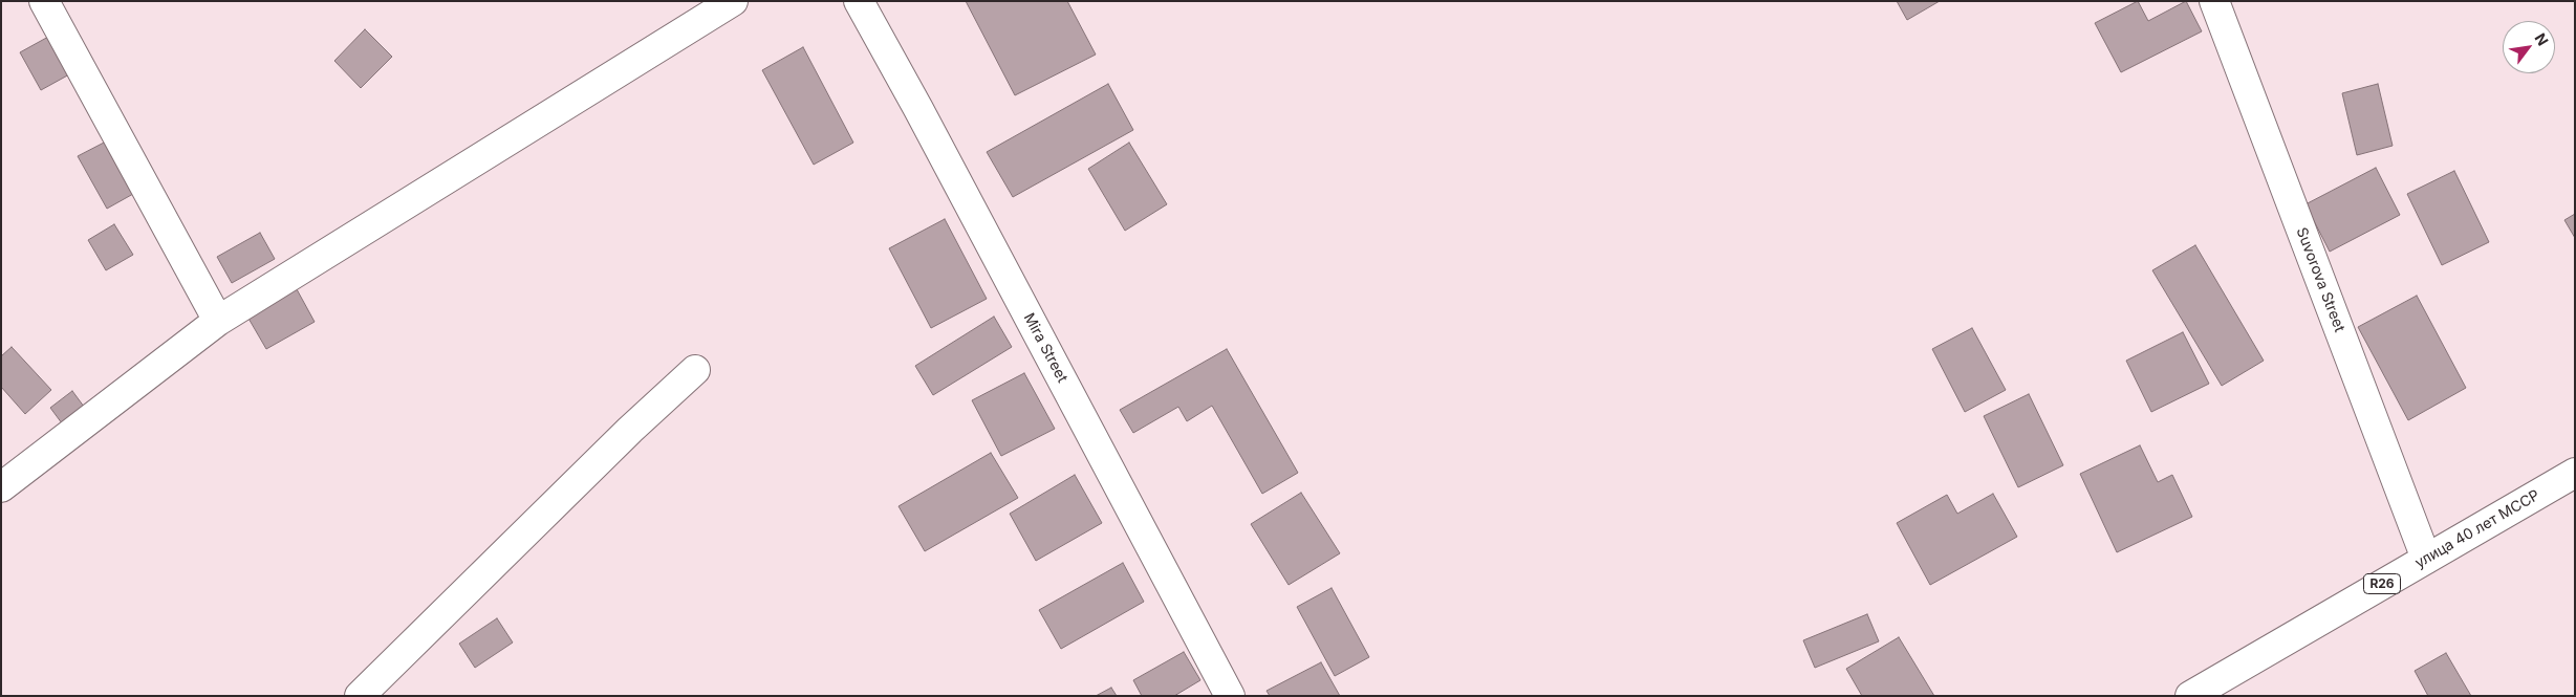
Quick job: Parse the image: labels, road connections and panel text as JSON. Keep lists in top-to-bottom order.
{
  "streets": {
    "street": [
      "Suvorova Street",
      "Mira Street",
      "улица 40 лет МССР",
      "R26"
    ]
  },
  "crossings": [
    ["Suvorova Street", "улица 40 лет МССР"]
  ],
  "north": "top right"
}
